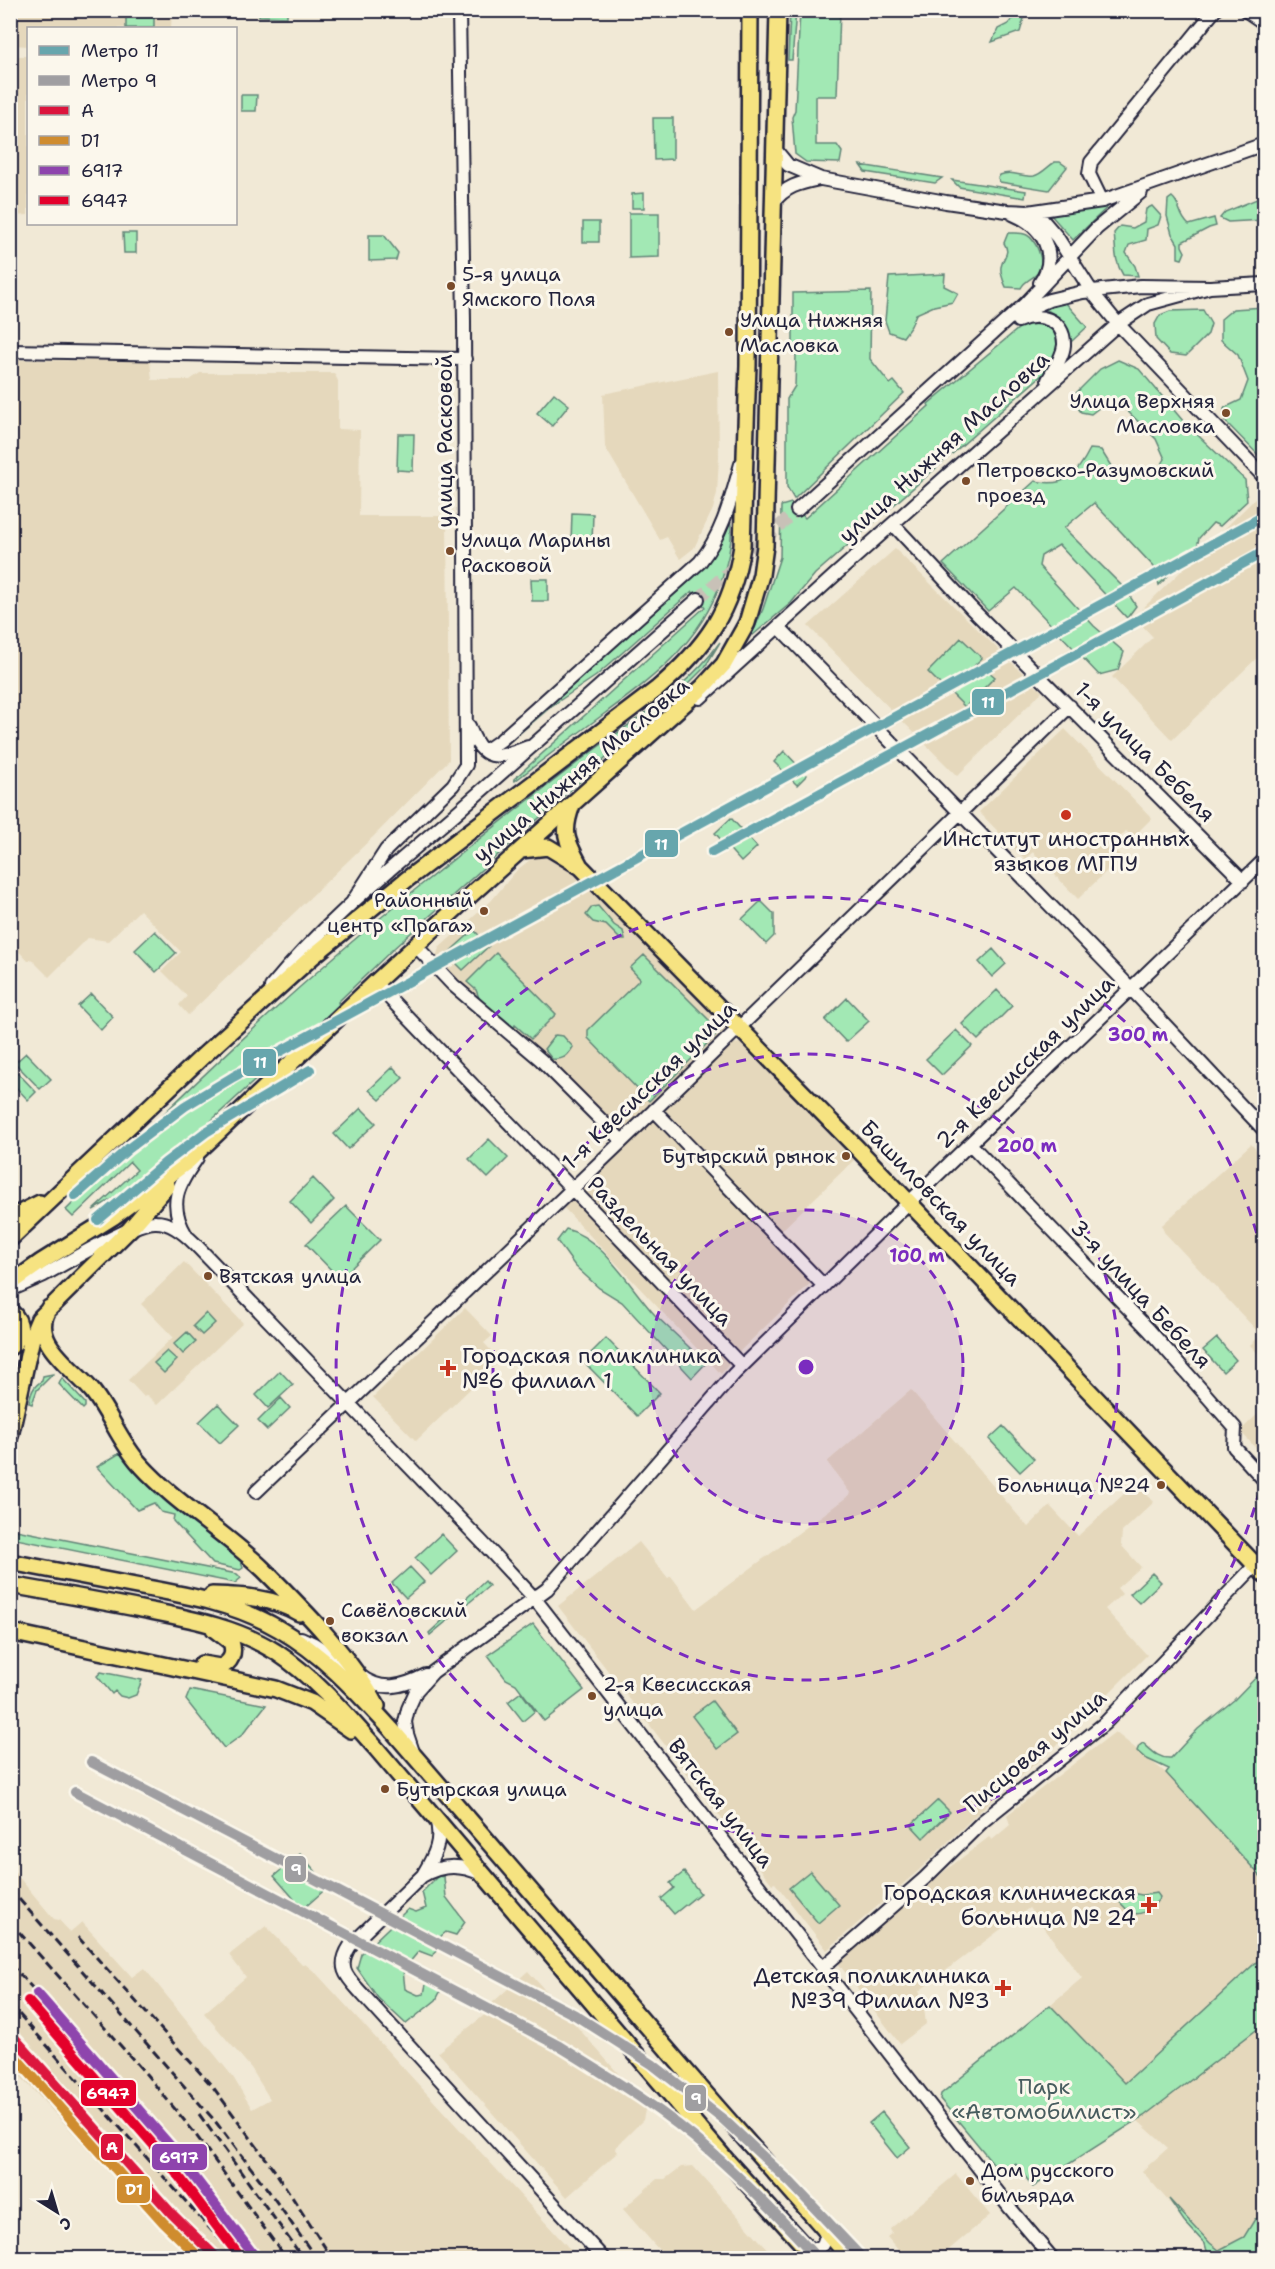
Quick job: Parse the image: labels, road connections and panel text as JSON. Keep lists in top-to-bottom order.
{
  "streets": {
    "main road": ["улица Нижняя Масловка", "Башиловская улица"],
    "street": [
      "улица Расковой",
      "1-я улица Бебеля",
      "2-я Квесисская улица",
      "1-я Квесисская улица",
      "Раздельная улица",
      "3-я улица Бебеля",
      "Писцовая улица",
      "Вятская улица"
    ]
  },
  "crossings": [
    ["улица Расковой", "улица Нижняя Масловка"],
    ["улица Нижняя Масловка", "1-я улица Бебеля"],
    ["улица Нижняя Масловка", "Башиловская улица"],
    ["улица Нижняя Масловка", "Раздельная улица"],
    ["улица Нижняя Масловка", "Вятская улица"],
    ["1-я улица Бебеля", "2-я Квесисская улица"],
    ["1-я улица Бебеля", "1-я Квесисская улица"],
    ["2-я Квесисская улица", "Башиловская улица"],
    ["2-я Квесисская улица", "Раздельная улица"],
    ["2-я Квесисская улица", "3-я улица Бебеля"],
    ["2-я Квесисская улица", "Вятская улица"],
    ["1-я Квесисская улица", "Башиловская улица"],
    ["1-я Квесисская улица", "Раздельная улица"],
    ["1-я Квесисская улица", "Вятская улица"],
    ["Башиловская улица", "Писцовая улица"],
    ["Писцовая улица", "Вятская улица"]
  ],
  "parks": ["Парк «Автомобилист»"],
  "places": {
    "other": [
      "5-я улица Ямского Поля",
      "Улица Нижняя Масловка",
      "Улица Верхняя Масловка",
      "Петровско-Разумовский проезд",
      "Улица Марины Расковой",
      "Институт иностранных языков МГПУ",
      "Районный центр «Прага»",
      "Бутырский рынок",
      "Вятская улица",
      "Больница №24",
      "Савёловский вокзал",
      "2-я Квесисская улица",
      "Бутырская улица",
      "Дом русского бильярда"
    ],
    "health": ["Городская поликлиника №6 филиал 1", "Городская клиническая больница № 24", "Детская поликлиника №39 Филиал №3"]
  },
  "lines": [
    "metro line 11",
    "metro line 9",
    "transit line 6917",
    "transit line 6947",
    "transit line A",
    "transit line D1"
  ],
  "legend": [
    "Метро 11",
    "Метро 9",
    "A",
    "D1",
    "6917",
    "6947"
  ],
  "north": "bottom right",
  "rings": ["300 m", "200 m", "100 m"]
}
